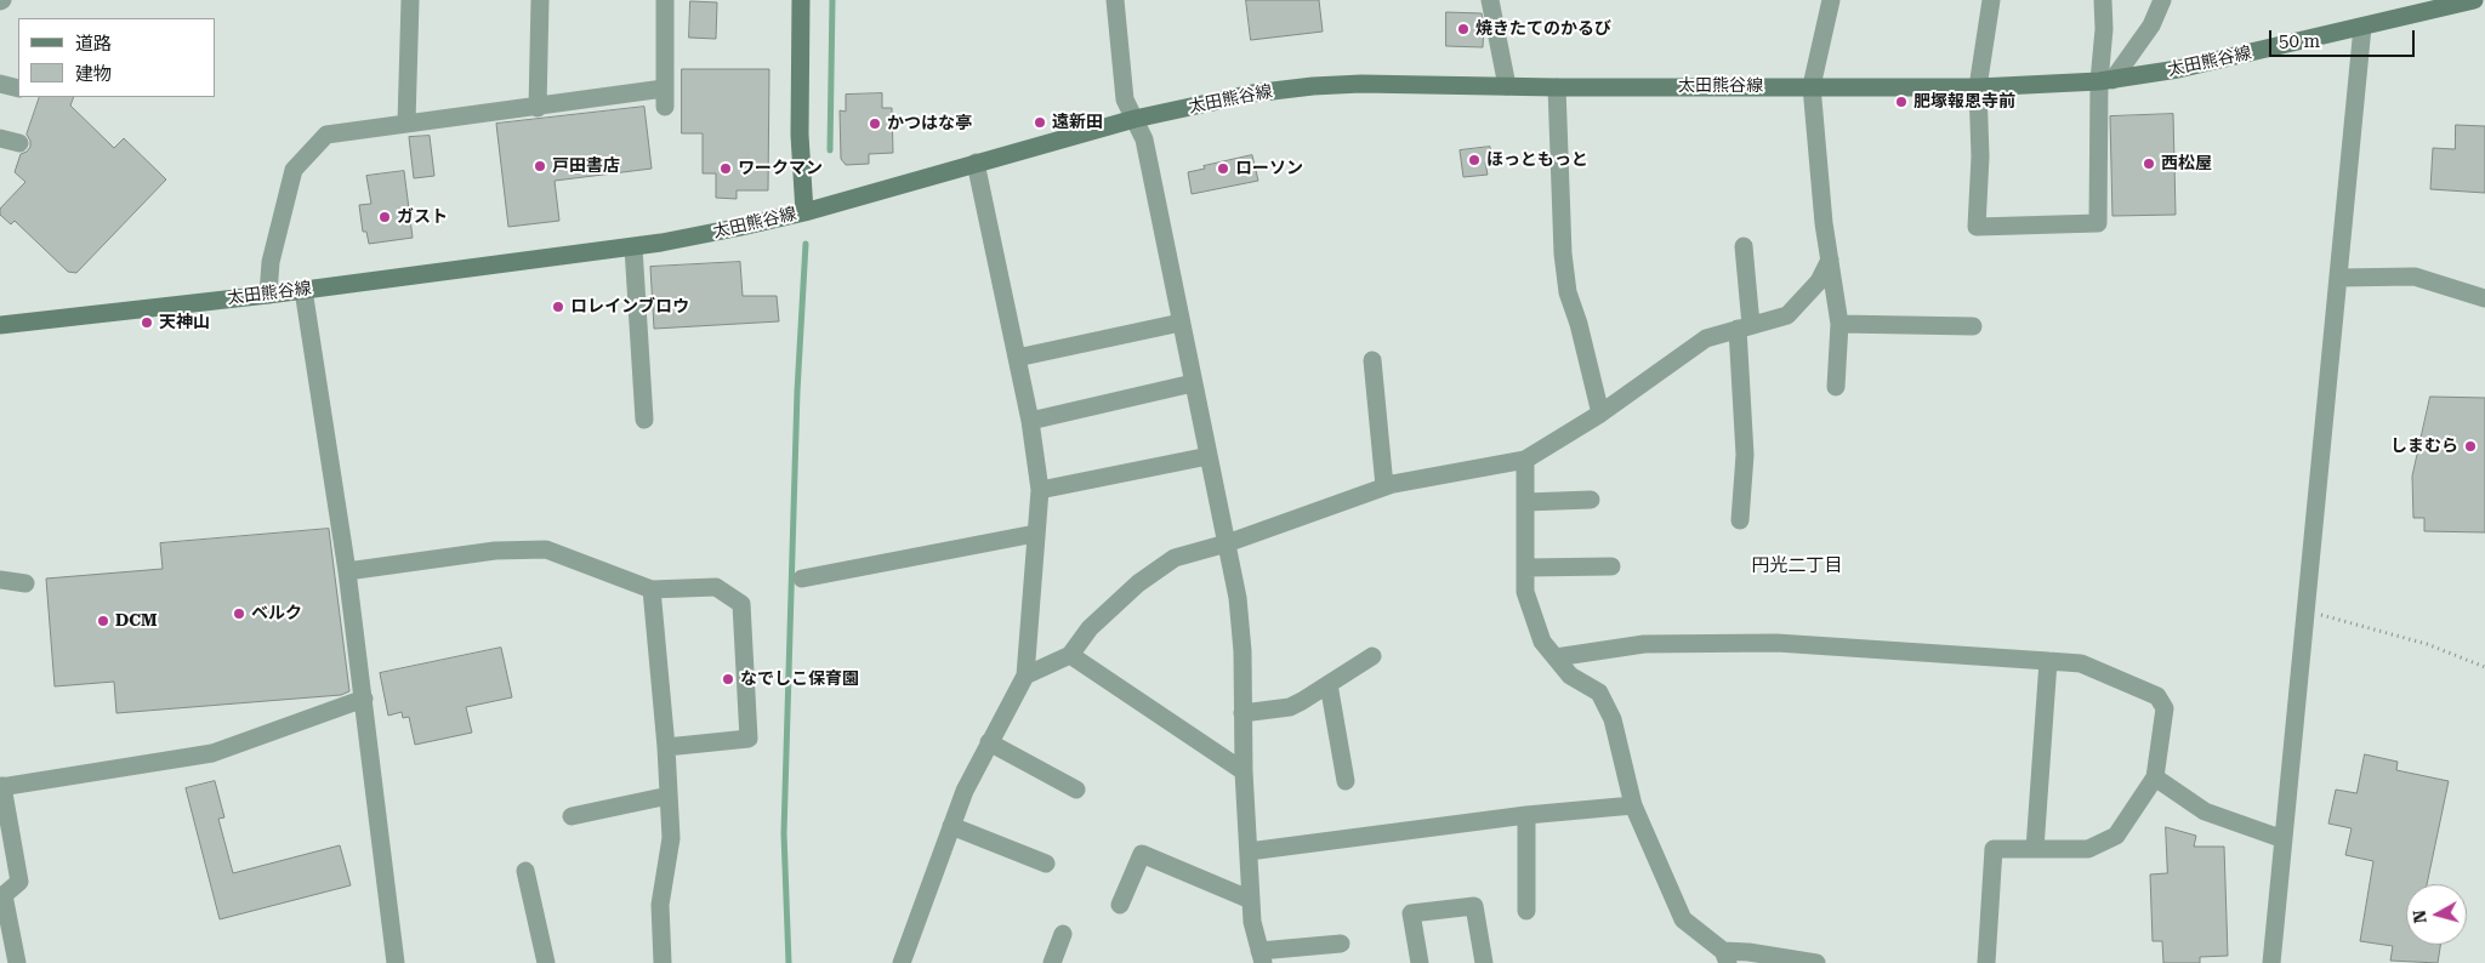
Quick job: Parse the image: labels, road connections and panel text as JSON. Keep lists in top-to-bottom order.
{
  "streets": {
    "main road": ["太田熊谷線"]
  },
  "districts": ["円光二丁目"],
  "places": [
    "焼きたてのかるび",
    "肥塚報恩寺前",
    "遠新田",
    "かつはな亭",
    "ほっともっと",
    "西松屋",
    "戸田書店",
    "ワークマン",
    "ローソン",
    "ガスト",
    "ロレインブロウ",
    "天神山",
    "しまむら",
    "ベルク",
    "DCM",
    "なでしこ保育園"
  ],
  "legend": ["道路", "建物"],
  "scale_bar": "50 m",
  "north": "left"
}
